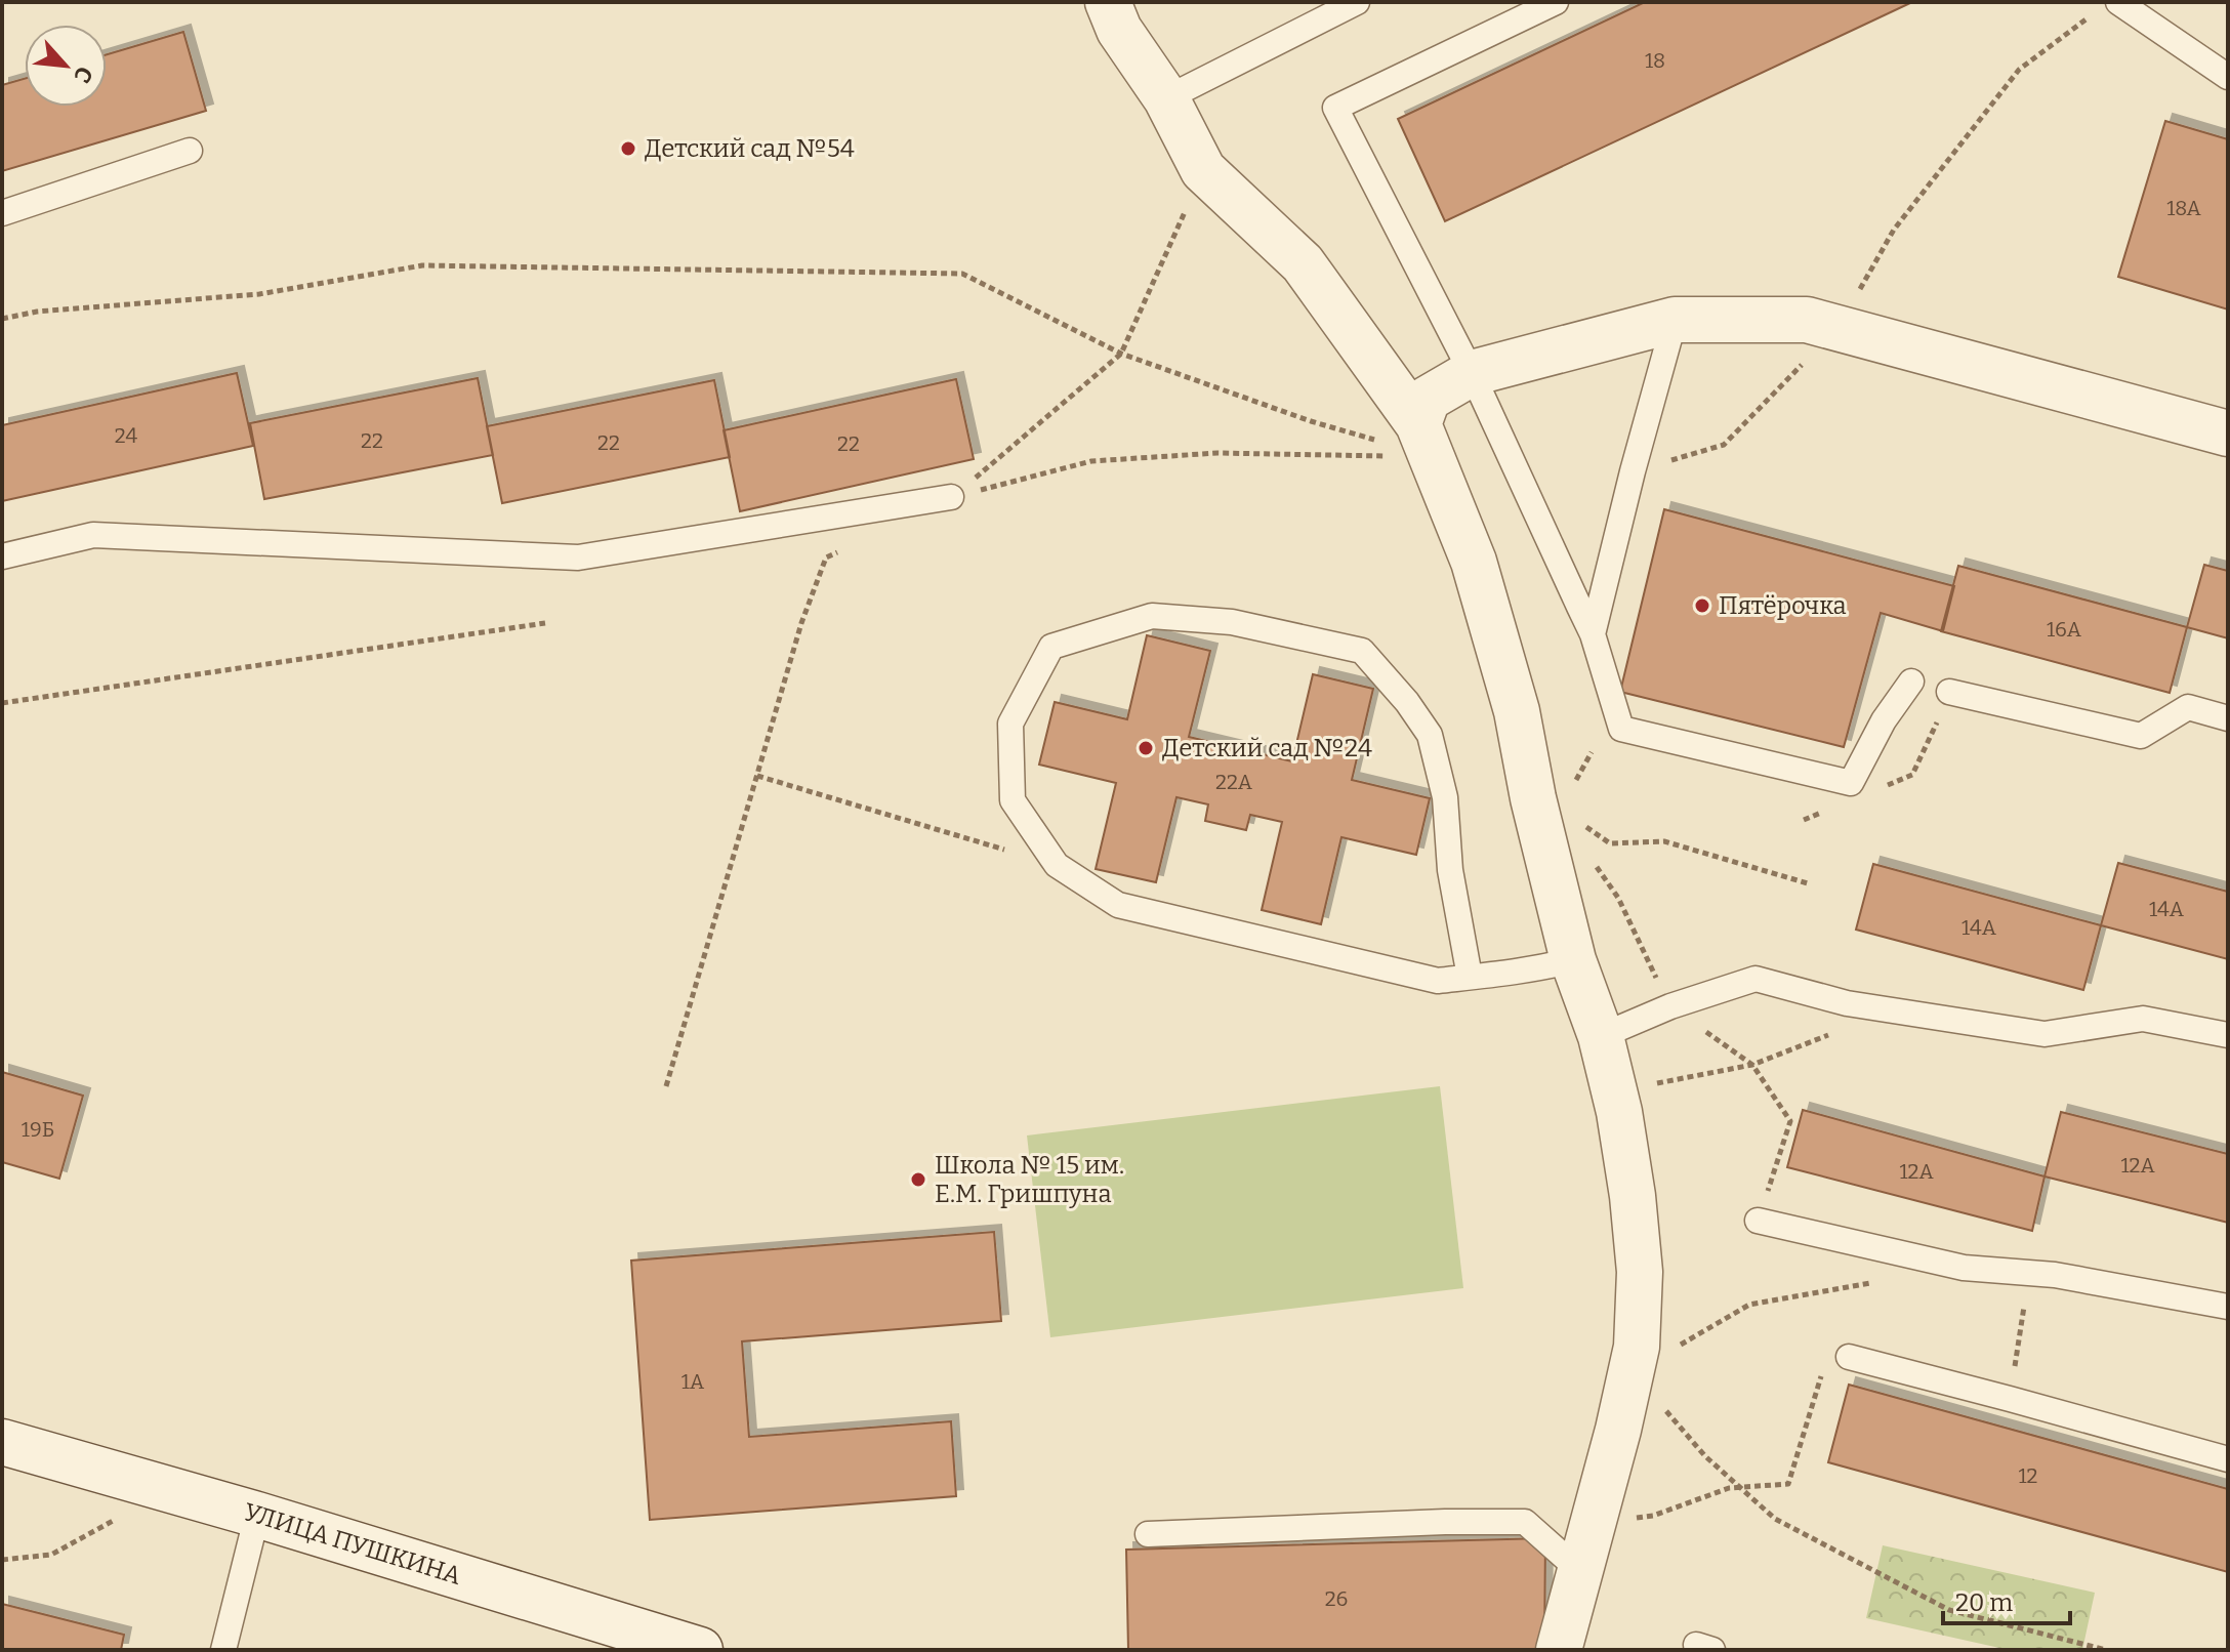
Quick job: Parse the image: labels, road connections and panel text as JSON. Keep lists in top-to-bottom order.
{
  "streets": {
    "street": ["УЛИЦА ПУШКИНА"]
  },
  "places": [
    "Детский сад №54",
    "Пятёрочка",
    "Детский сад №24",
    "Школа № 15 им. Е.М. Гришпуна"
  ],
  "house_numbers": [
    "18",
    "18А",
    "24",
    "22",
    "22",
    "22",
    "16А",
    "22А",
    "14А",
    "14А",
    "19Б",
    "12А",
    "12А",
    "1А",
    "12",
    "26"
  ],
  "scale_bar": "20 m",
  "north": "bottom right"
}
